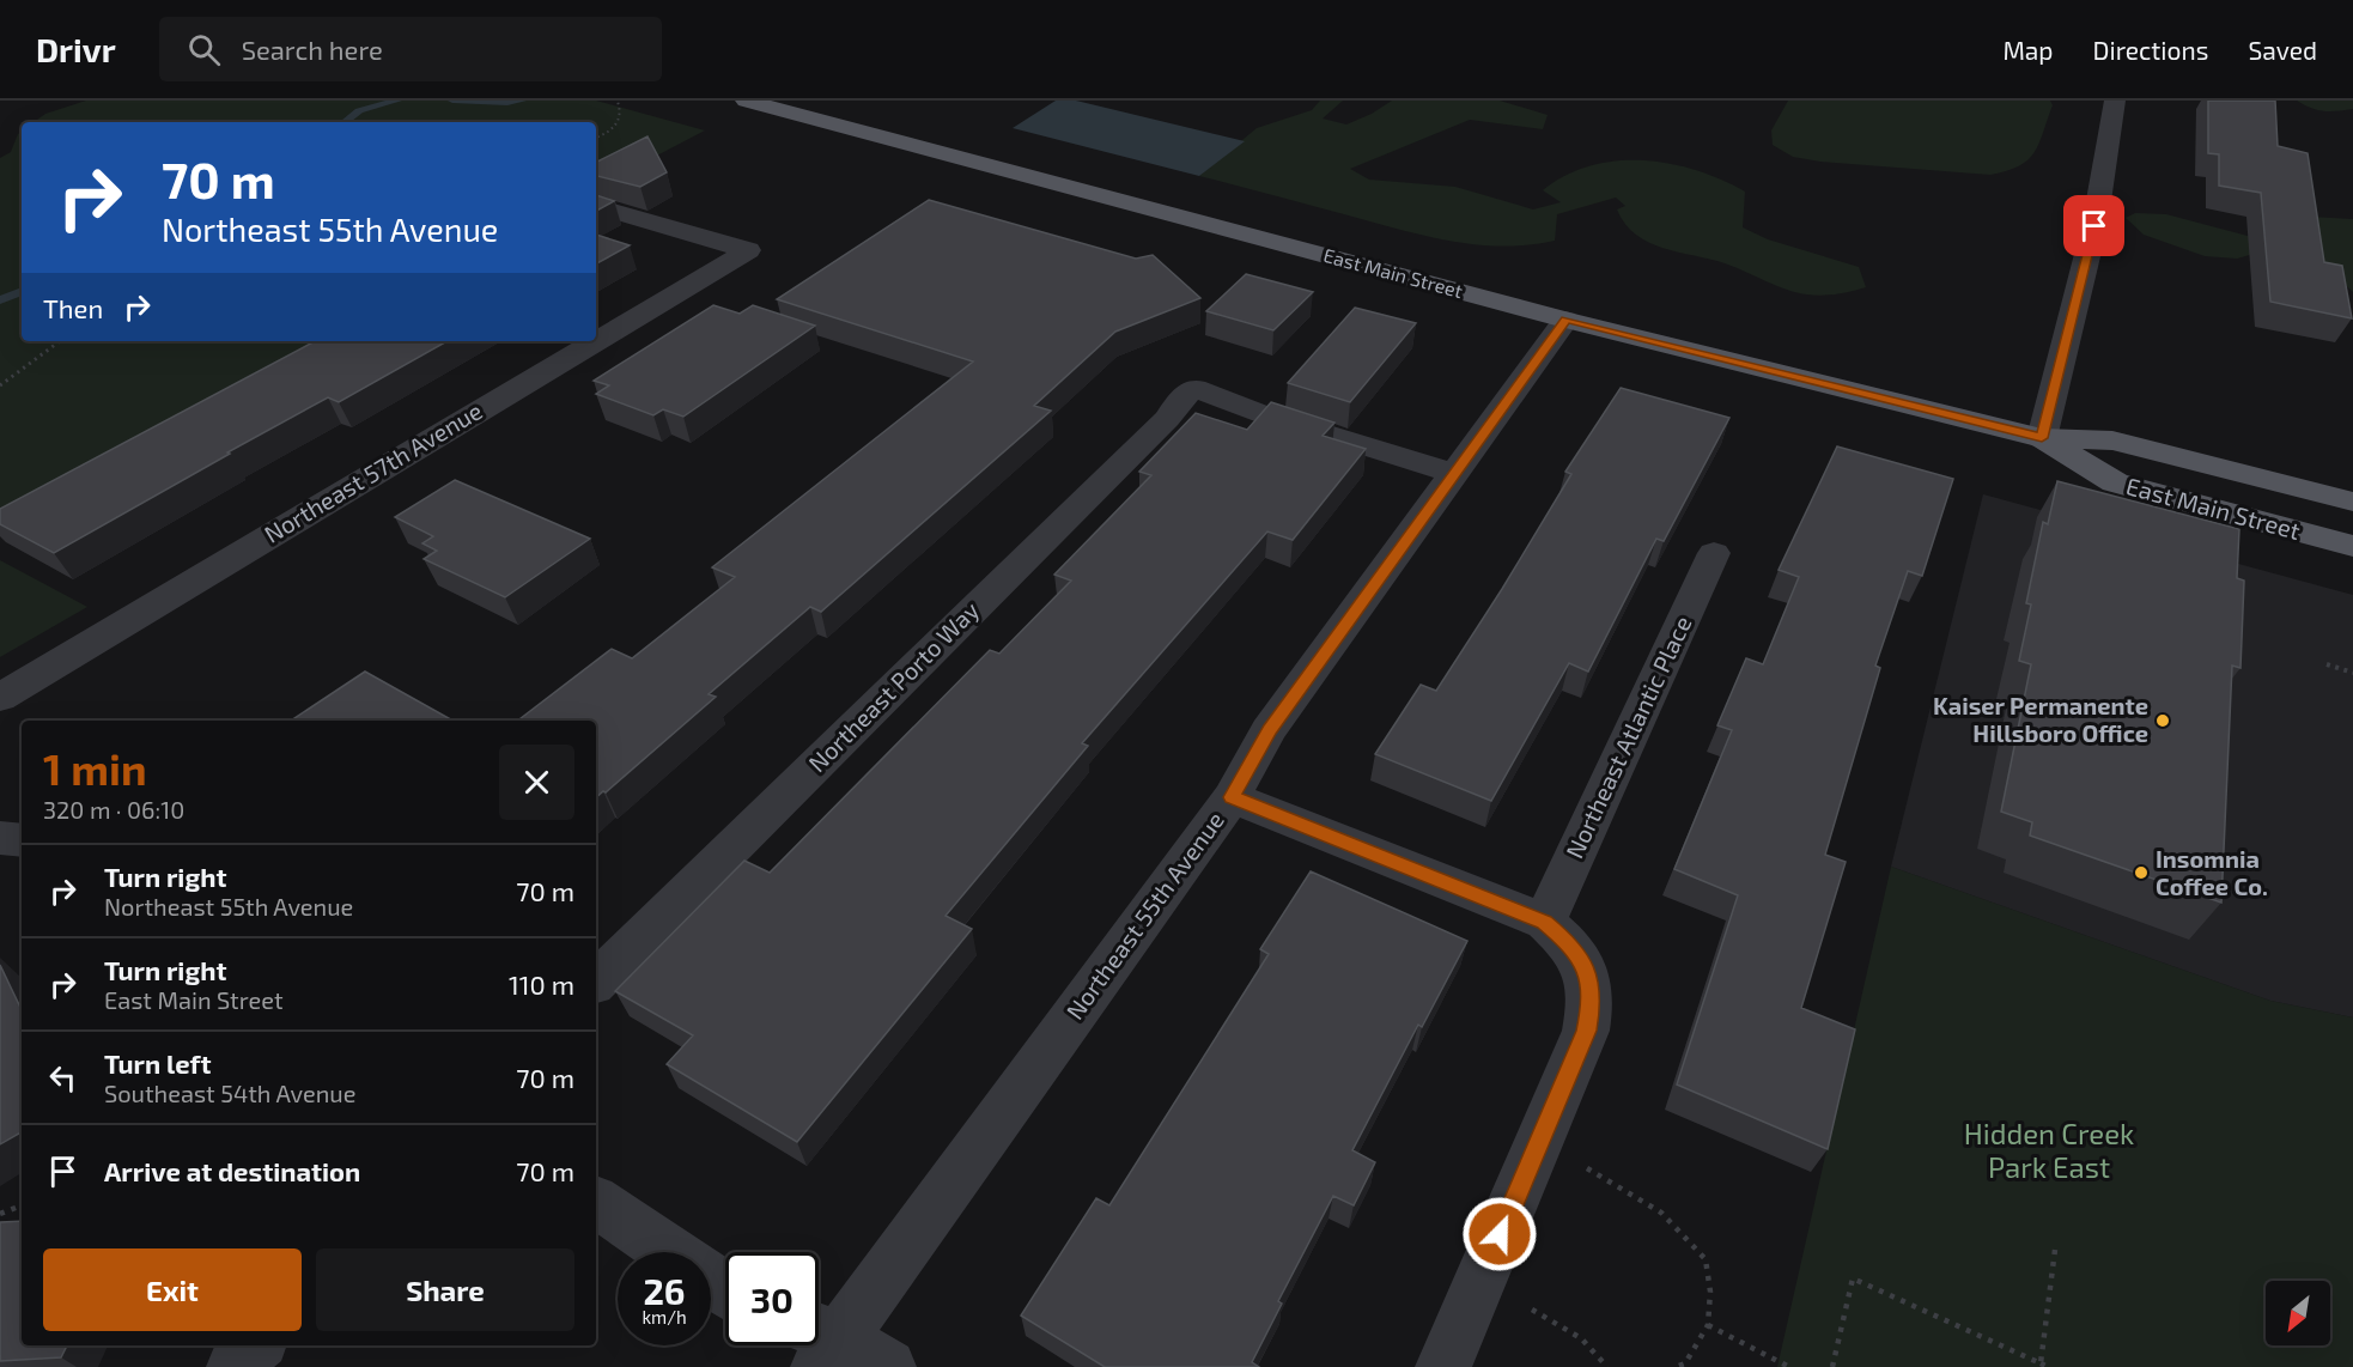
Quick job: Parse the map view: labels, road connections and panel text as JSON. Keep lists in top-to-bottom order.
{
  "streets": {
    "main road": ["East Main Street"],
    "street": [
      "Northeast 57th Avenue",
      "Northeast Porto Way",
      "Northeast Atlantic Place",
      "Northeast 55th Avenue"
    ]
  },
  "crossings": [
    ["East Main Street", "Northeast 55th Avenue"],
    ["Northeast Porto Way", "Northeast 55th Avenue"]
  ],
  "parks": ["Hidden Creek Park East"],
  "places": ["Kaiser Permanente Hillsboro Office", "Insomnia Coffee Co."],
  "north": "bottom left",
  "page": {
    "header": "Drivr",
    "search": "Search here",
    "nav": ["Map", "Directions", "Saved"],
    "turn": ["70 m", "Northeast 55th Avenue"],
    "then": "Then",
    "heading": ["1 min", "320 m · 06:10"],
    "list": [
      {
        "name": "Turn right",
        "note": "Northeast 55th Avenue",
        "value": "70 m"
      },
      {
        "name": "Turn right",
        "note": "East Main Street",
        "value": "110 m"
      },
      {
        "name": "Turn left",
        "note": "Southeast 54th Avenue",
        "value": "70 m"
      },
      {
        "name": "Arrive at destination",
        "value": "70 m"
      }
    ],
    "buttons": ["Exit", "Share"],
    "speed": "26 km/h",
    "limit": "30"
  }
}
